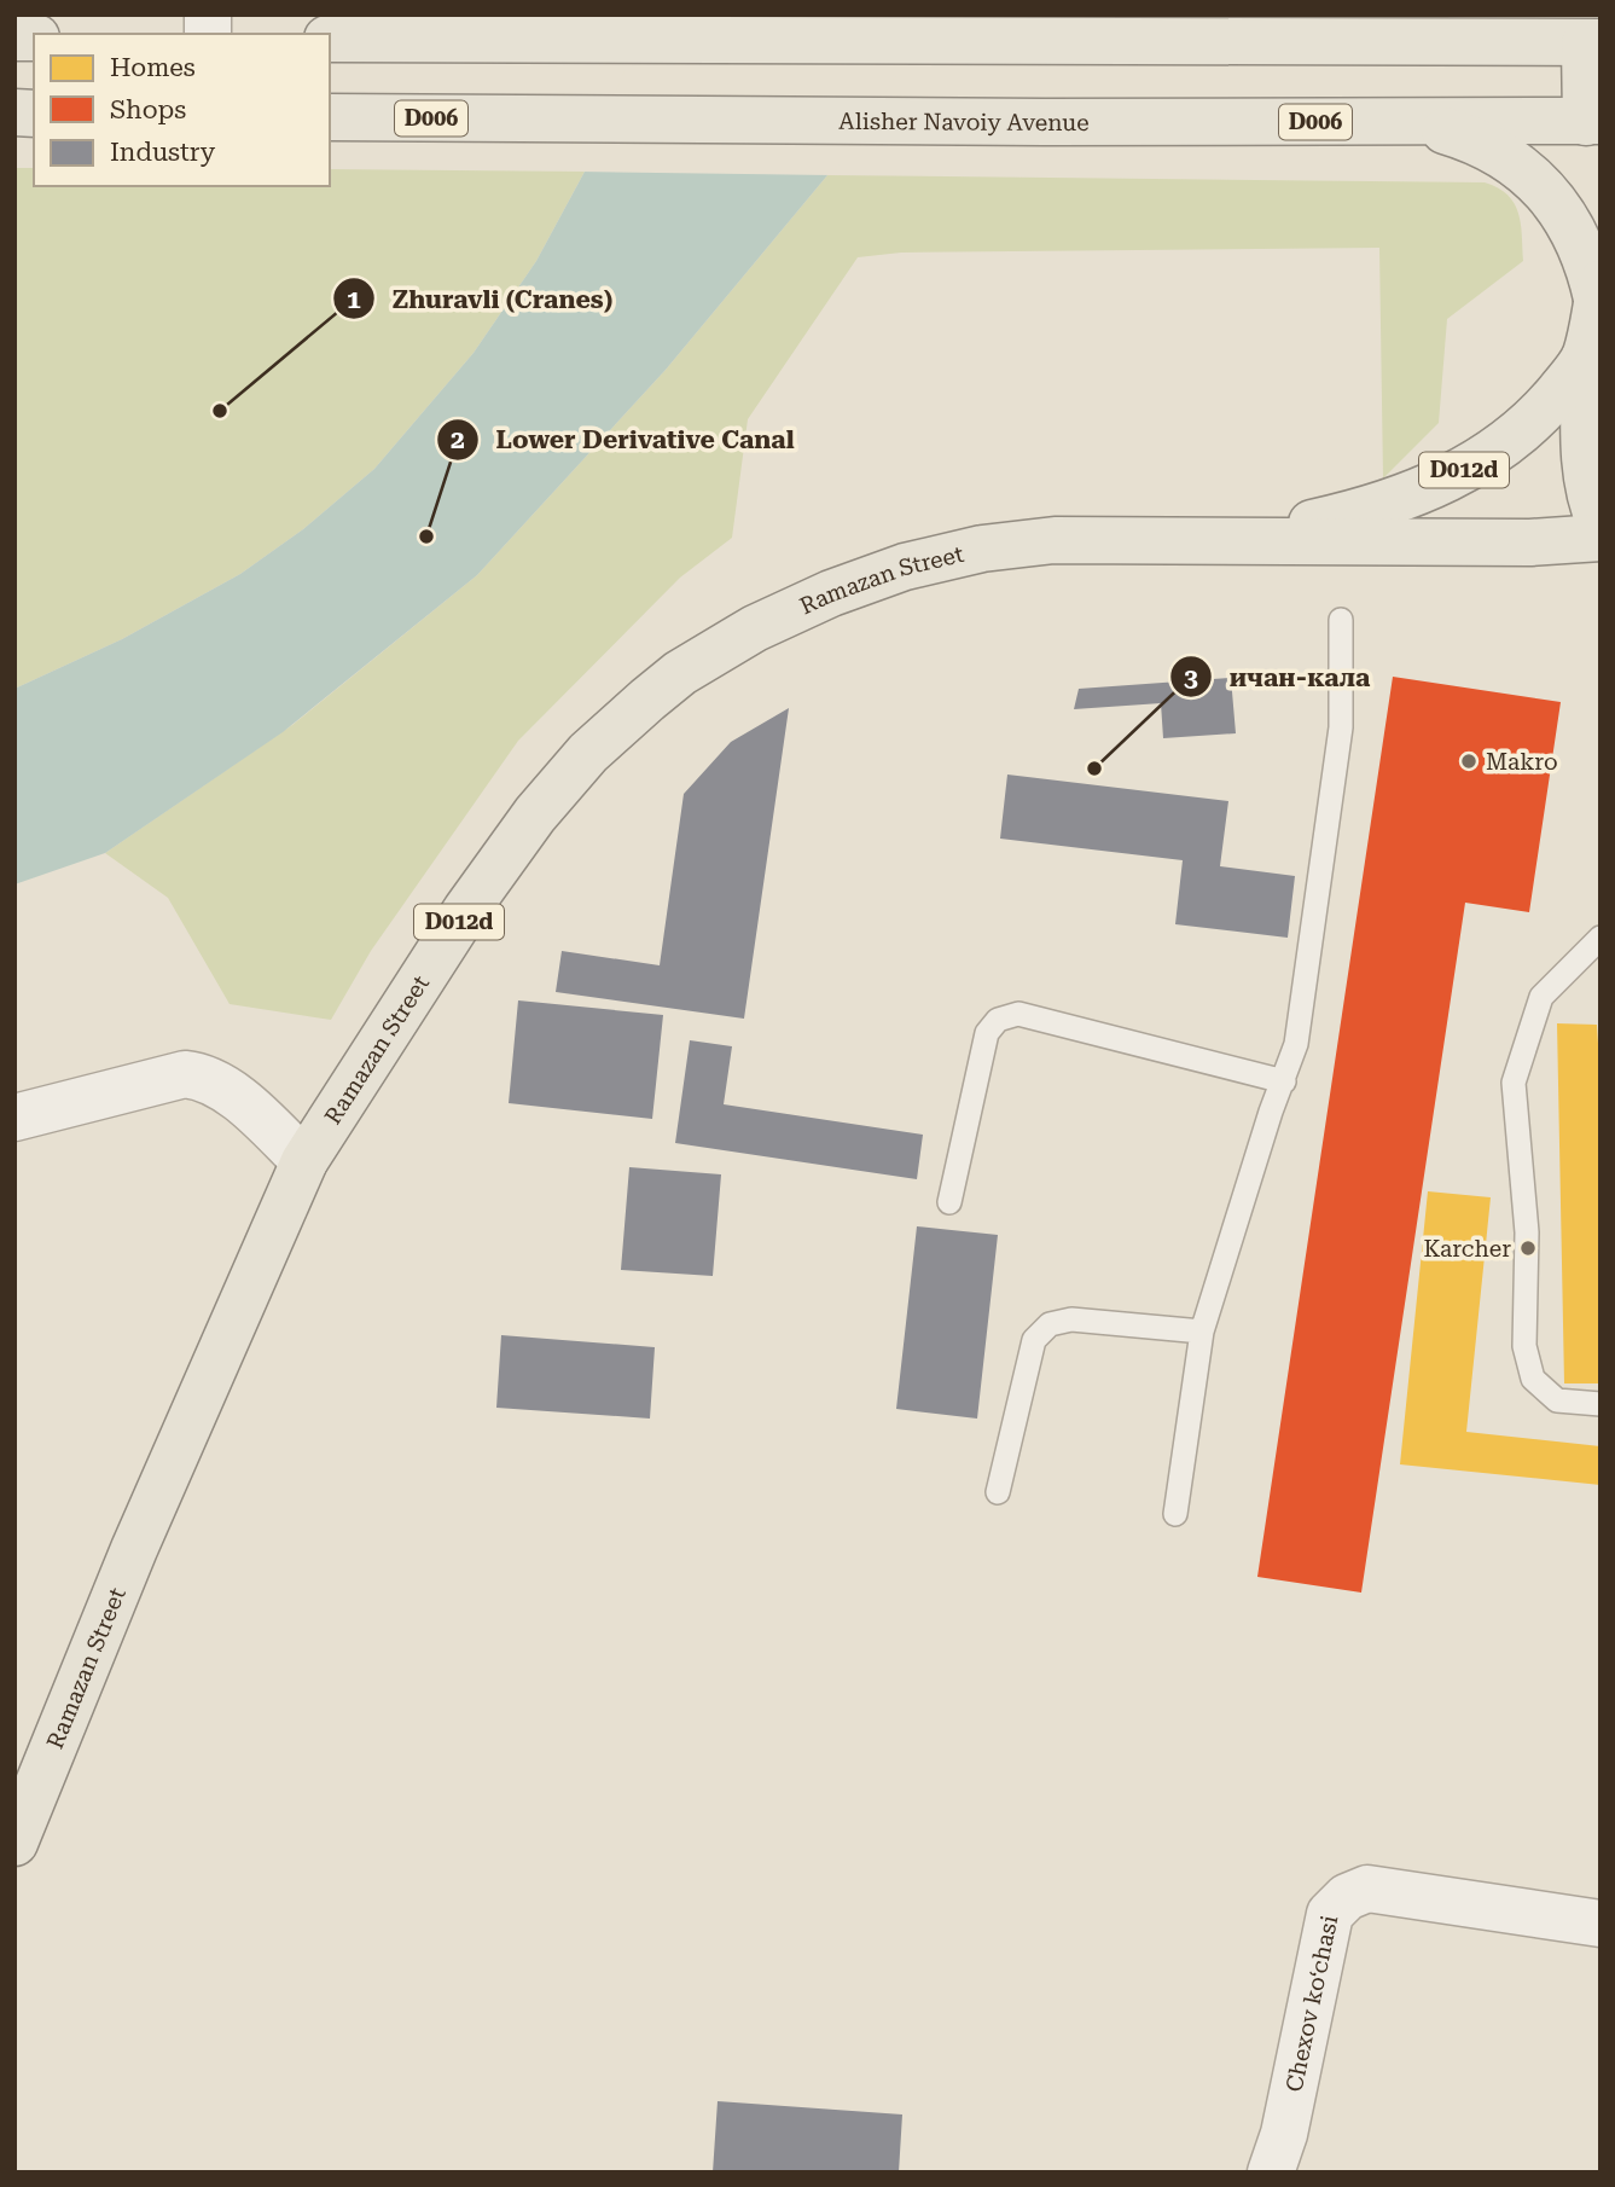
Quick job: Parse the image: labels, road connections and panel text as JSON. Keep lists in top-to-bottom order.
{
  "streets": {
    "main road": [
      "D006",
      "Alisher Navoiy Avenue",
      "D012d",
      "Ramazan Street"
    ],
    "street": ["Chexov ko‘chasi"]
  },
  "crossings": [
    ["Alisher Navoiy Avenue", "D012d"],
    ["D012d", "Ramazan Street"]
  ],
  "places": [
    "Zhuravli (Cranes)",
    "Lower Derivative Canal",
    "Makro",
    "ичан-кала",
    "Karcher"
  ],
  "legend": ["Homes", "Shops", "Industry"]
}
